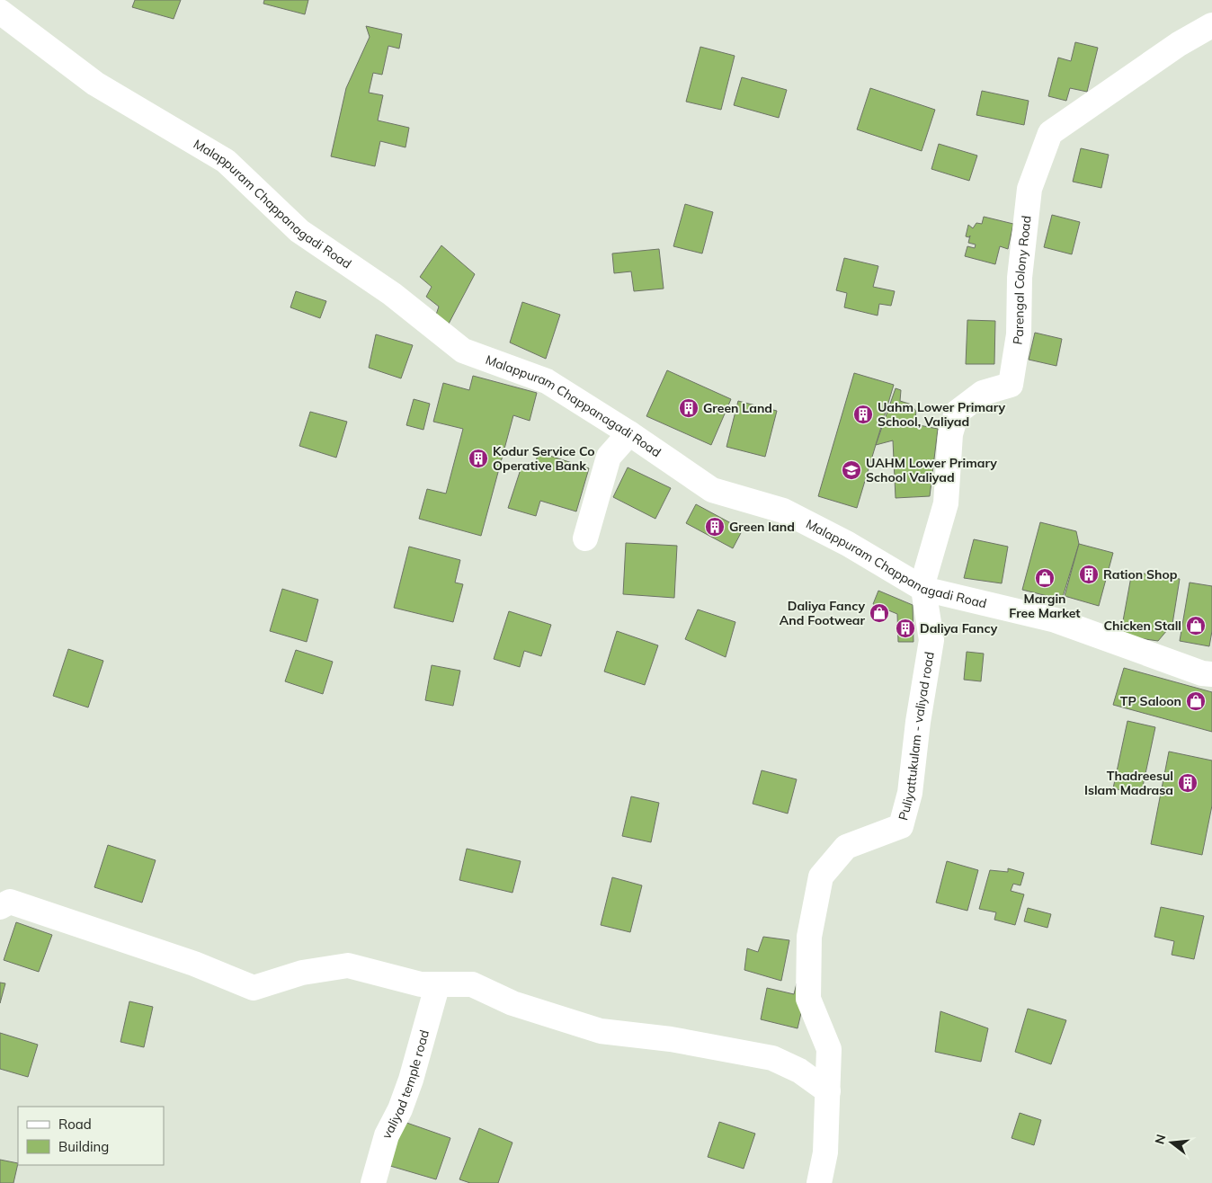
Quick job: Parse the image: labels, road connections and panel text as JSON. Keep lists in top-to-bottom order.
{
  "streets": {
    "street": [
      "Malappuram Chappanagadi Road",
      "Parengal Colony Road",
      "Puliyattukulam - valiyad road",
      "valiyad temple road"
    ]
  },
  "crossings": [
    ["Malappuram Chappanagadi Road", "Parengal Colony Road"],
    ["Malappuram Chappanagadi Road", "Puliyattukulam - valiyad road"],
    ["Parengal Colony Road", "Puliyattukulam - valiyad road"]
  ],
  "places": {
    "building": [
      "Green Land",
      "Uahm Lower Primary School, Valiyad",
      "Kodur Service Co Operative Bank",
      "Green land",
      "Ration Shop",
      "Daliya Fancy",
      "Thadreesul Islam Madrasa"
    ],
    "school or university": ["UAHM Lower Primary School Valiyad"],
    "shop": [
      "Margin Free Market",
      "Daliya Fancy And Footwear",
      "Chicken Stall",
      "TP Saloon"
    ]
  },
  "legend": ["Road", "Building"],
  "north": "left"
}
